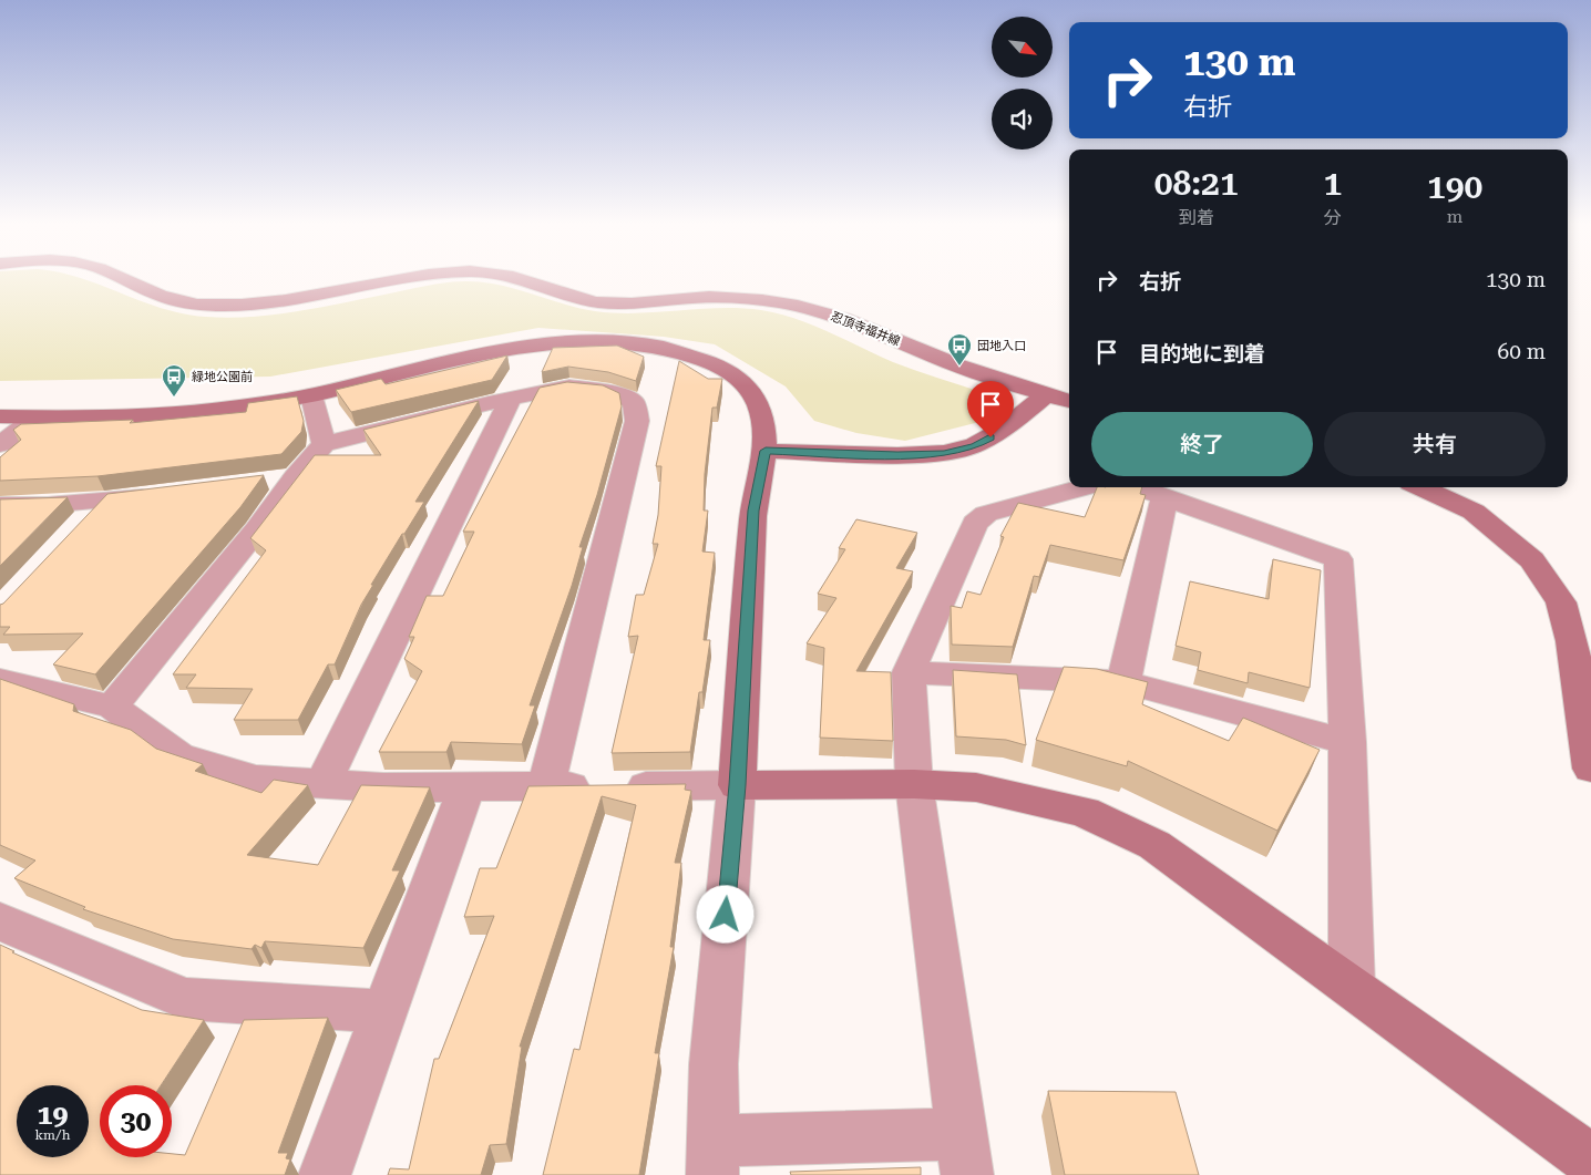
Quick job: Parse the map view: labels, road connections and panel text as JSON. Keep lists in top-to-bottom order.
{
  "streets": {
    "street": ["忍頂寺福井線"]
  },
  "places": {
    "bus stop": ["団地入口", "緑地公園前"]
  },
  "north": "bottom right",
  "page": {
    "turn": ["130 m", "右折"],
    "eta": [
      "08:21",
      "到着",
      "1",
      "分",
      "190",
      "m"
    ],
    "list": [
      {
        "name": "右折",
        "value": "130 m"
      },
      {
        "name": "目的地に到着",
        "value": "60 m"
      }
    ],
    "buttons": ["終了", "共有"],
    "speed": "19 km/h",
    "limit": "30"
  }
}
